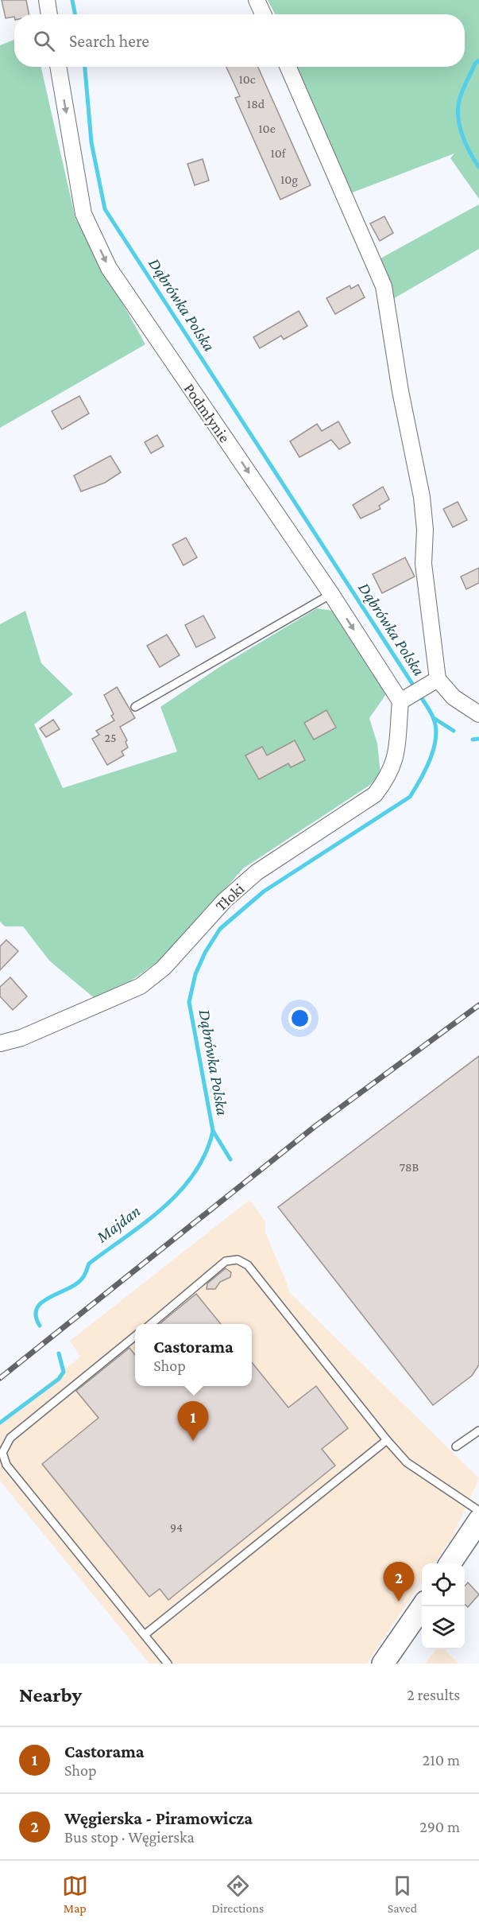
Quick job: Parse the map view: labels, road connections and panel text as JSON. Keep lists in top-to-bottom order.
{
  "streets": {
    "street": ["Podmłynie", "Tłoki"]
  },
  "crossings": [
    ["Podmłynie", "Tłoki"]
  ],
  "one_way": ["Podmłynie"],
  "water": ["Dąbrówka Polska", "Majdan"],
  "house_numbers": [
    "10c",
    "18d",
    "10e",
    "10f",
    "10g",
    "25",
    "78B",
    "94"
  ],
  "page": {
    "search": "Search here",
    "popup": ["Castorama", "Shop"],
    "pins": ["1", "2"],
    "heading": ["Nearby", "2 results"],
    "list": [
      {
        "mark": "1",
        "name": "Castorama",
        "note": "Shop",
        "value": "210 m"
      },
      {
        "mark": "2",
        "name": "Węgierska - Piramowicza",
        "note": "Bus stop · Węgierska",
        "value": "290 m"
      }
    ],
    "nav": ["Map", "Directions", "Saved"]
  }
}
